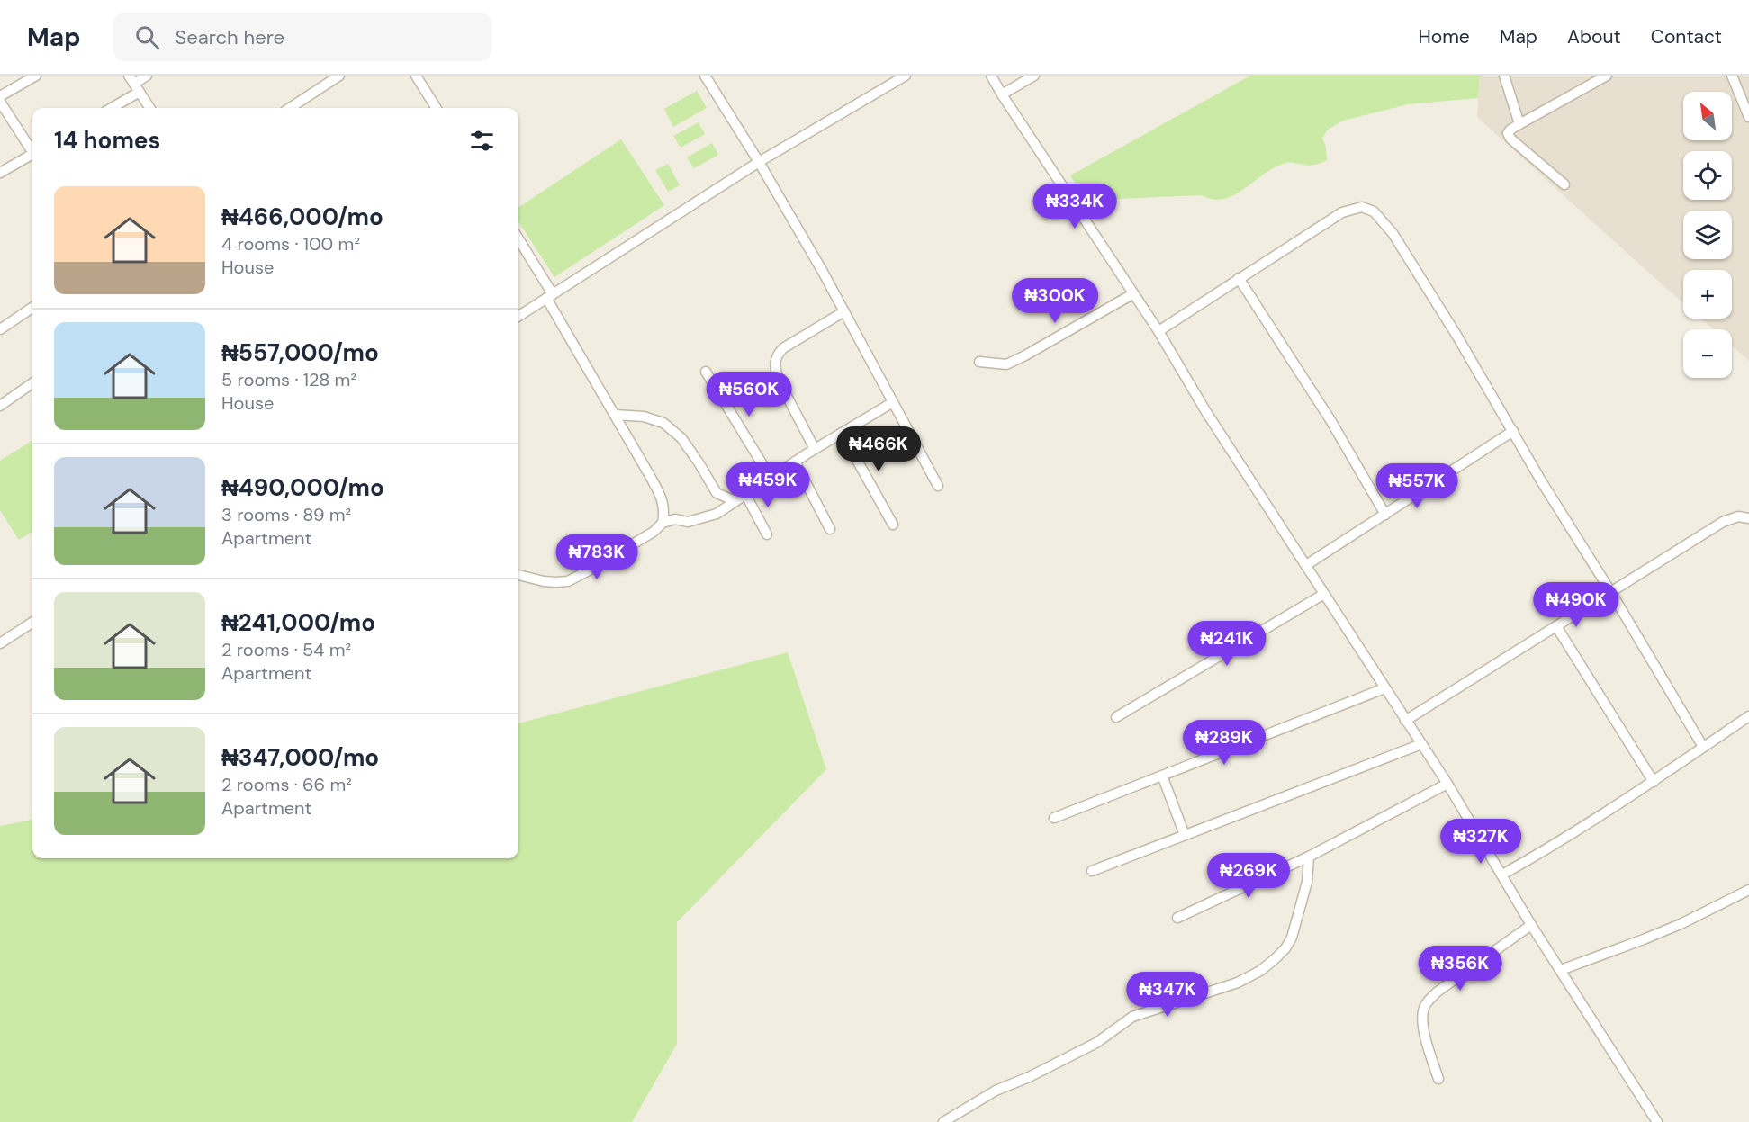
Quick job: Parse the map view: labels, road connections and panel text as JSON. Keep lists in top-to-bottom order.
{
  "north": "top left",
  "page": {
    "header": "Map",
    "search": "Search here",
    "nav": [
      "Home",
      "Map",
      "About",
      "Contact"
    ],
    "map_buttons": ["+", "−"],
    "heading": "14 homes",
    "list": [
      {
        "name": "₦466,000/mo",
        "note": "4 rooms · 100 m² · House"
      },
      {
        "name": "₦557,000/mo",
        "note": "5 rooms · 128 m² · House"
      },
      {
        "name": "₦490,000/mo",
        "note": "3 rooms · 89 m² · Apartment"
      },
      {
        "name": "₦241,000/mo",
        "note": "2 rooms · 54 m² · Apartment"
      },
      {
        "name": "₦347,000/mo",
        "note": "2 rooms · 66 m² · Apartment"
      }
    ],
    "price": [
      "₦334K",
      "₦300K",
      "₦560K",
      "₦466K",
      "₦459K",
      "₦557K",
      "₦783K",
      "₦490K",
      "₦241K",
      "₦289K",
      "₦327K",
      "₦269K",
      "₦356K",
      "₦347K"
    ]
  }
}
